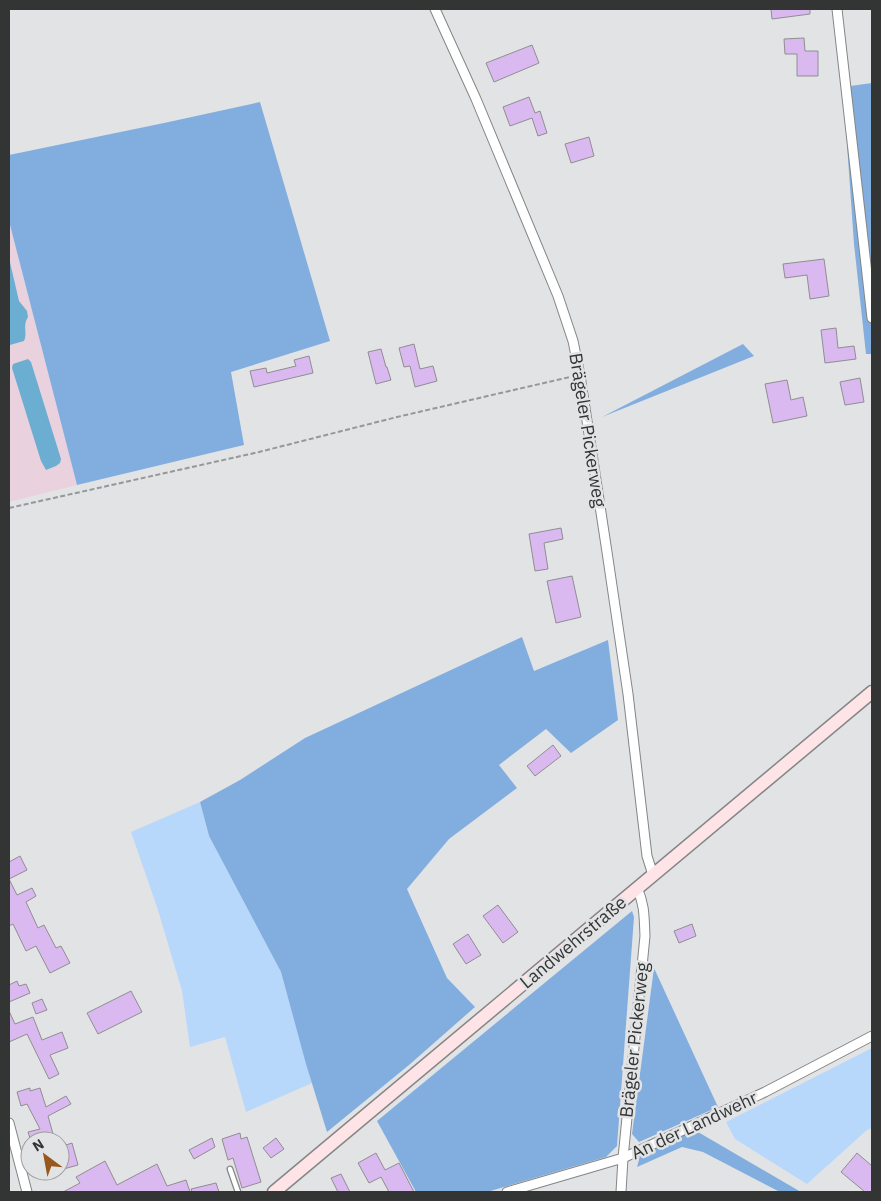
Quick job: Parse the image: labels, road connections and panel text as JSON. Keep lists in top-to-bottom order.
{
  "streets": {
    "street": ["Brägeler Pickerweg", "Landwehrstraße", "An der Landwehr"]
  },
  "crossings": [
    ["Brägeler Pickerweg", "Landwehrstraße"],
    ["Brägeler Pickerweg", "An der Landwehr"]
  ],
  "north": "top left"
}
